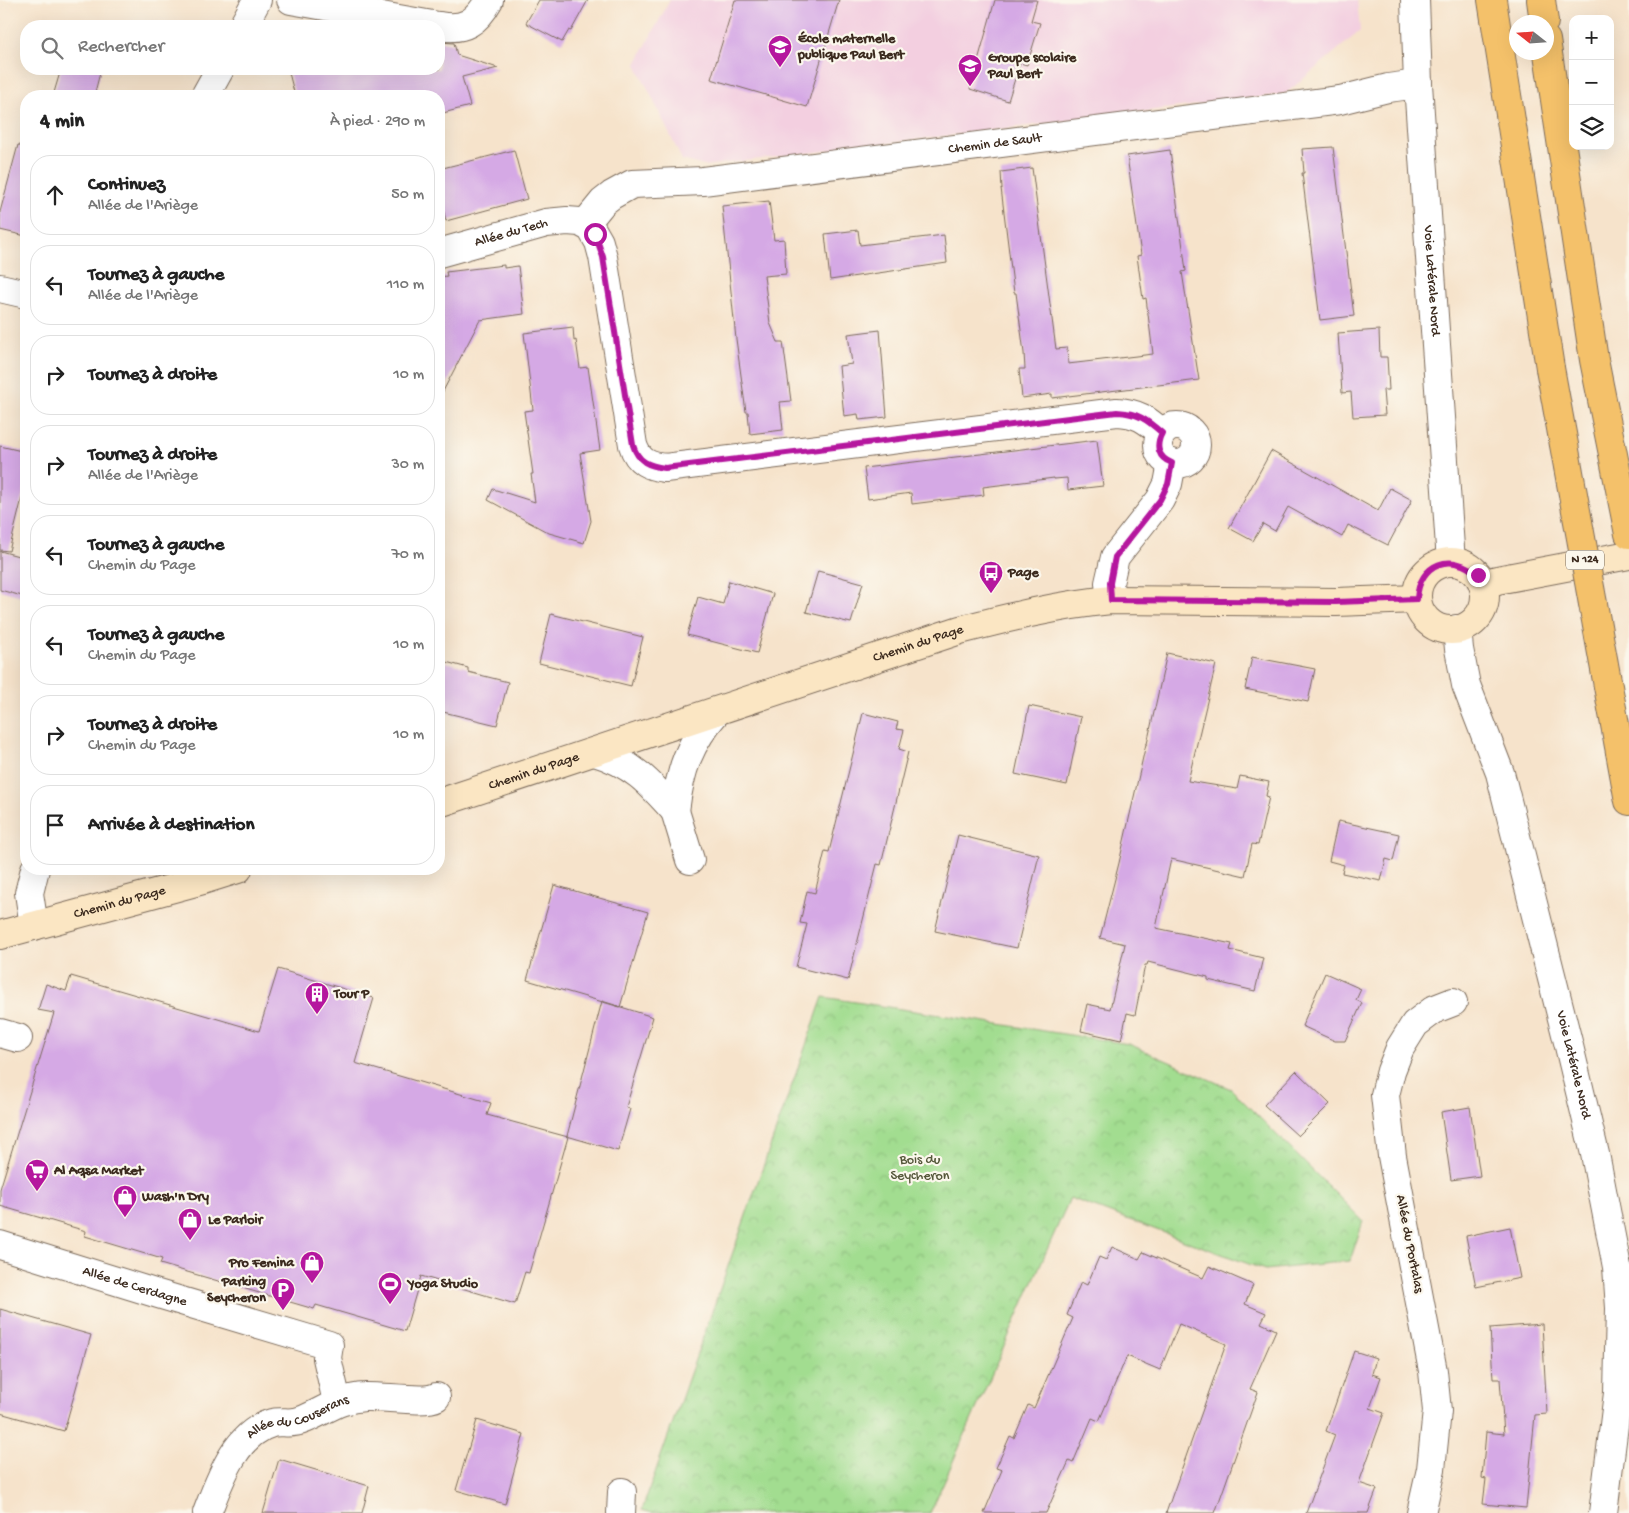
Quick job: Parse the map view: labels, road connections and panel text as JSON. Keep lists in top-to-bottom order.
{
  "streets": {
    "highway": ["N 124"],
    "street": [
      "Chemin de Sault",
      "Allée du Tech",
      "Voie Latérale Nord",
      "Chemin du Page",
      "Allée du Portalas",
      "Allée de Cerdagne",
      "Allée du Couserans"
    ]
  },
  "crossings": [
    ["Chemin de Sault", "Allée du Tech"],
    ["Chemin de Sault", "Voie Latérale Nord"],
    ["Voie Latérale Nord", "Chemin du Page"],
    ["Allée de Cerdagne", "Allée du Couserans"]
  ],
  "parks": ["Bois du Seycheron"],
  "places": {
    "school or university": ["École maternelle publique Paul Bert", "Groupe scolaire Paul Bert"],
    "bus stop": ["Page"],
    "building": ["Tour P"],
    "supermarket": ["Al Aqsa Market"],
    "shop": ["Wash'n Dry", "Le Parloir", "Pro Femina"],
    "sports": ["Yoga Studio"],
    "parking": ["Parking Seycheron"]
  },
  "north": "left",
  "page": {
    "map_buttons": ["+", "−"],
    "search": "Rechercher",
    "heading": ["4 min", "À pied · 290 m"],
    "list": [
      ["Continuez", "Allée de l'Ariège", "50 m"],
      ["Tournez à gauche", "Allée de l'Ariège", "110 m"],
      ["Tournez à droite", "10 m"],
      ["Tournez à droite", "Allée de l'Ariège", "30 m"],
      ["Tournez à gauche", "Chemin du Page", "70 m"],
      ["Tournez à gauche", "Chemin du Page", "10 m"],
      ["Tournez à droite", "Chemin du Page", "10 m"],
      "Arrivée à destination"
    ]
  }
}
